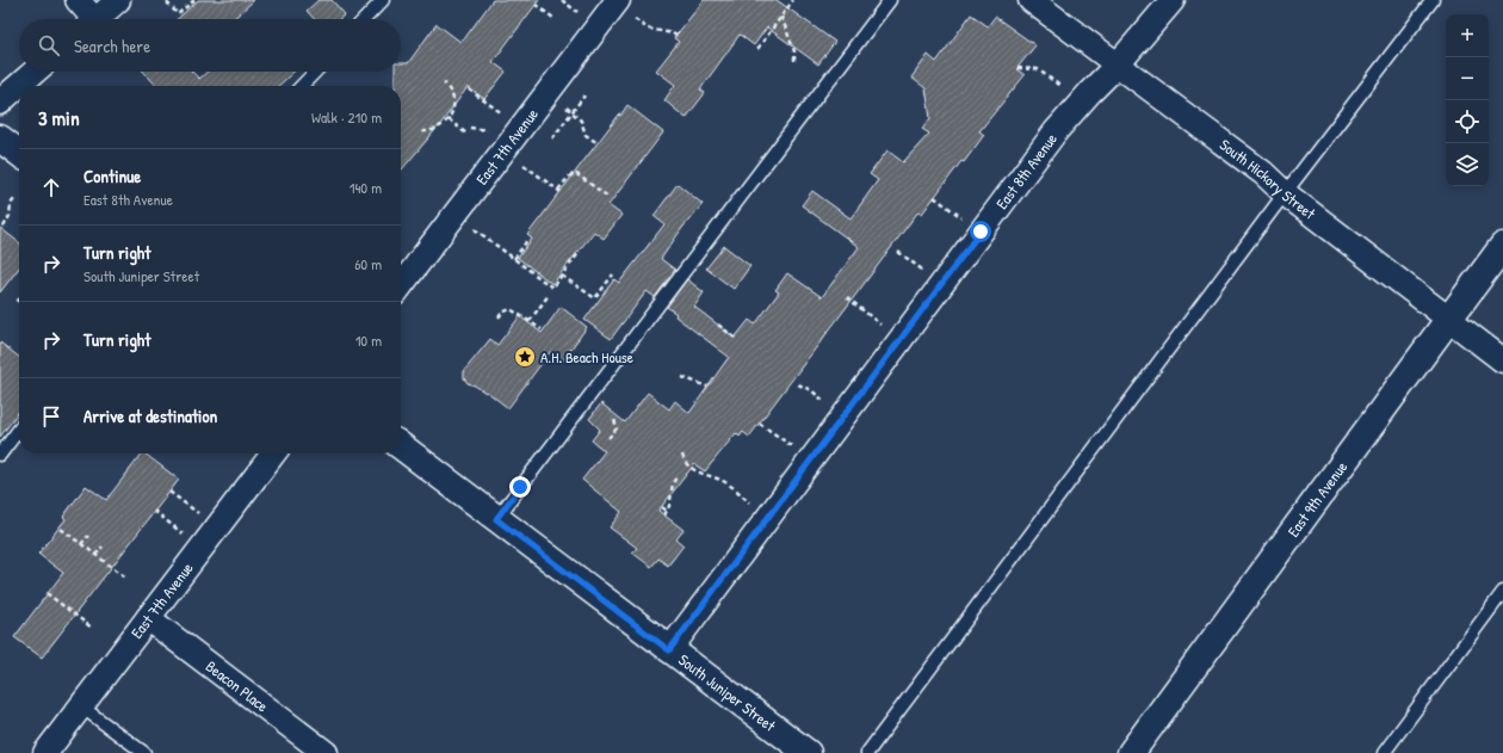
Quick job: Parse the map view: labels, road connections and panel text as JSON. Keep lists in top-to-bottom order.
{
  "streets": {
    "street": [
      "East 7th Avenue",
      "East 8th Avenue",
      "South Hickory Street",
      "East 9th Avenue",
      "Beacon Place",
      "South Juniper Street"
    ]
  },
  "crossings": [
    ["East 7th Avenue", "Beacon Place"],
    ["East 8th Avenue", "South Hickory Street"],
    ["East 8th Avenue", "South Juniper Street"],
    ["South Hickory Street", "East 9th Avenue"]
  ],
  "places": {
    "place": ["A.H. Beach House"]
  },
  "page": {
    "map_buttons": ["+", "−"],
    "search": "Search here",
    "heading": ["3 min", "Walk · 210 m"],
    "list": [
      ["Continue", "East 8th Avenue", "140 m"],
      ["Turn right", "South Juniper Street", "60 m"],
      ["Turn right", "10 m"],
      "Arrive at destination"
    ]
  }
}
